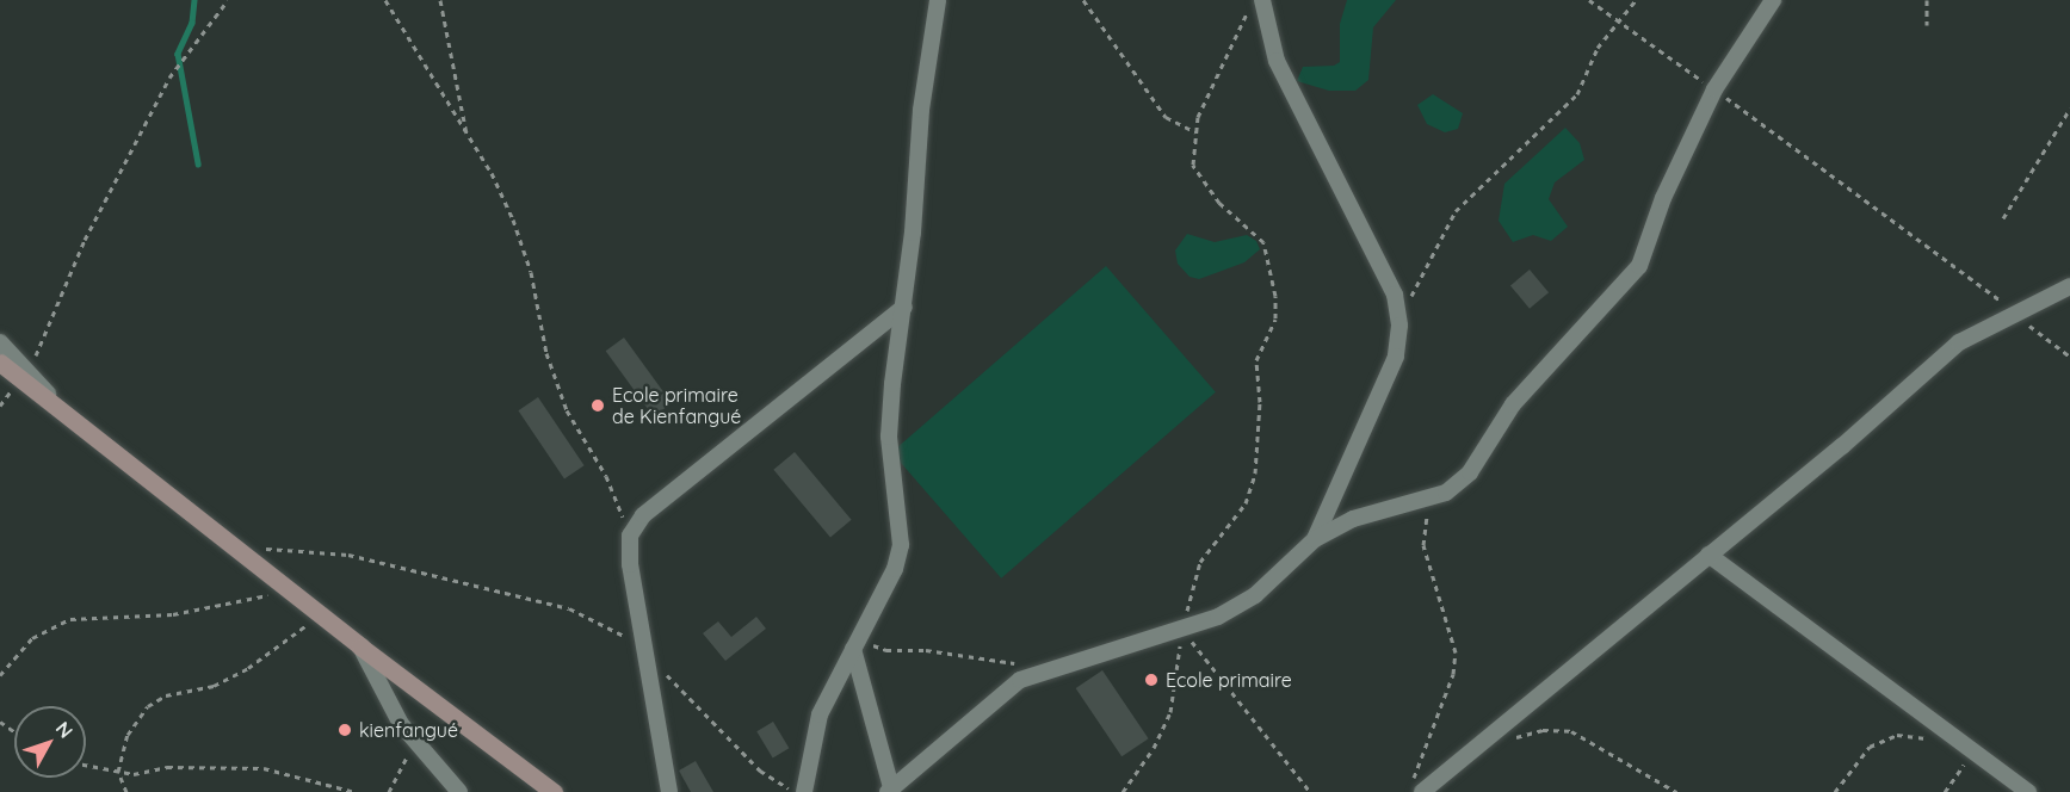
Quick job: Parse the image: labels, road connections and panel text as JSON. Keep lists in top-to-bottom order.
{
  "places": ["Ecole primaire de Kienfangué", "Ecole primaire", "kienfangué"],
  "north": "top right"
}
